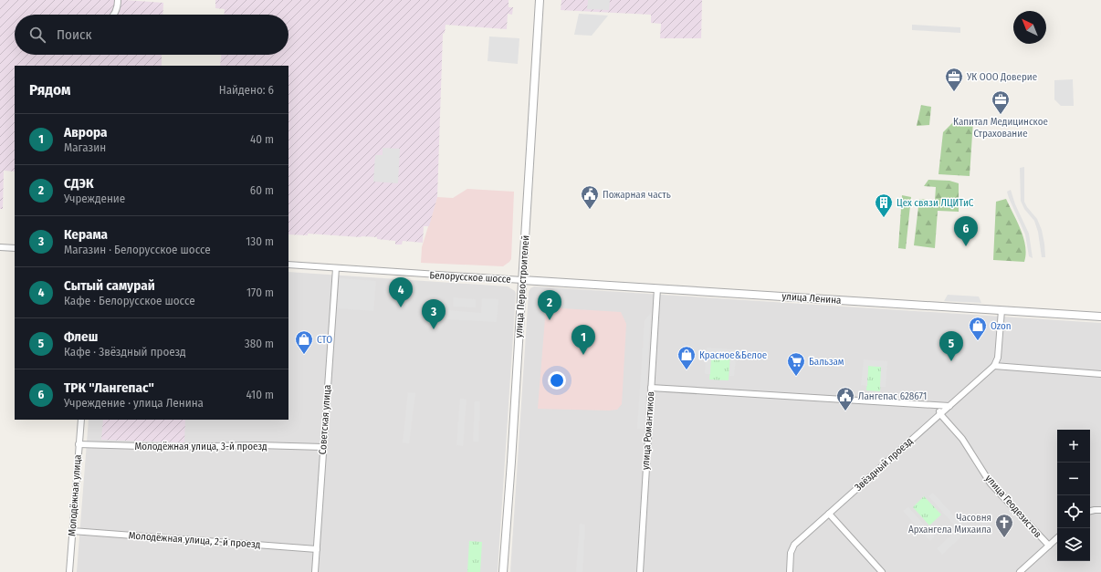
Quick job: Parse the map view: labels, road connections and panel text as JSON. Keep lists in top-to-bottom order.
{
  "streets": {
    "street": [
      "Белорусское шоссе",
      "улица Первостроителей",
      "улица Ленина",
      "Советская улица",
      "улица Романтиков",
      "Молодёжная улица, 3-й проезд",
      "Звёздный проезд",
      "Молодёжная улица",
      "улица Геодезистов",
      "Молодёжная улица, 2-й проезд"
    ]
  },
  "crossings": [
    ["Белорусское шоссе", "улица Первостроителей"],
    ["Белорусское шоссе", "улица Ленина"],
    ["Белорусское шоссе", "Советская улица"],
    ["улица Первостроителей", "улица Ленина"],
    ["улица Ленина", "улица Романтиков"],
    ["Советская улица", "Молодёжная улица, 3-й проезд"],
    ["Советская улица", "Молодёжная улица, 2-й проезд"],
    ["Молодёжная улица, 3-й проезд", "Молодёжная улица"],
    ["Звёздный проезд", "улица Геодезистов"],
    ["Молодёжная улица", "Молодёжная улица, 2-й проезд"]
  ],
  "places": {
    "office": ["УК ООО Доверие", "Капитал Медицинское Страхование"],
    "public building": ["Пожарная часть", "Лангепас 628671"],
    "building": ["Цех связи ЛЦИТиС"],
    "shop": ["Ozon", "СТО", "Красное&Белое"],
    "supermarket": ["Бальзам"],
    "church": ["Часовня Архангела Михаила"]
  },
  "north": "top left",
  "page": {
    "search": "Поиск",
    "heading": ["Рядом", "Найдено: 6"],
    "list": [
      {
        "mark": "1",
        "name": "Аврора",
        "note": "Магазин",
        "value": "40 m"
      },
      {
        "mark": "2",
        "name": "СДЭК",
        "note": "Учреждение",
        "value": "60 m"
      },
      {
        "mark": "3",
        "name": "Керама",
        "note": "Магазин · Белорусское шоссе",
        "value": "130 m"
      },
      {
        "mark": "4",
        "name": "Сытый самурай",
        "note": "Кафе · Белорусское шоссе",
        "value": "170 m"
      },
      {
        "mark": "5",
        "name": "Флеш",
        "note": "Кафе · Звёздный проезд",
        "value": "380 m"
      },
      {
        "mark": "6",
        "name": "ТРК \"Лангепас\"",
        "note": "Учреждение · улица Ленина",
        "value": "410 m"
      }
    ],
    "pins": [
      "6",
      "4",
      "2",
      "3",
      "1",
      "5"
    ],
    "map_buttons": ["+", "−"]
  }
}
